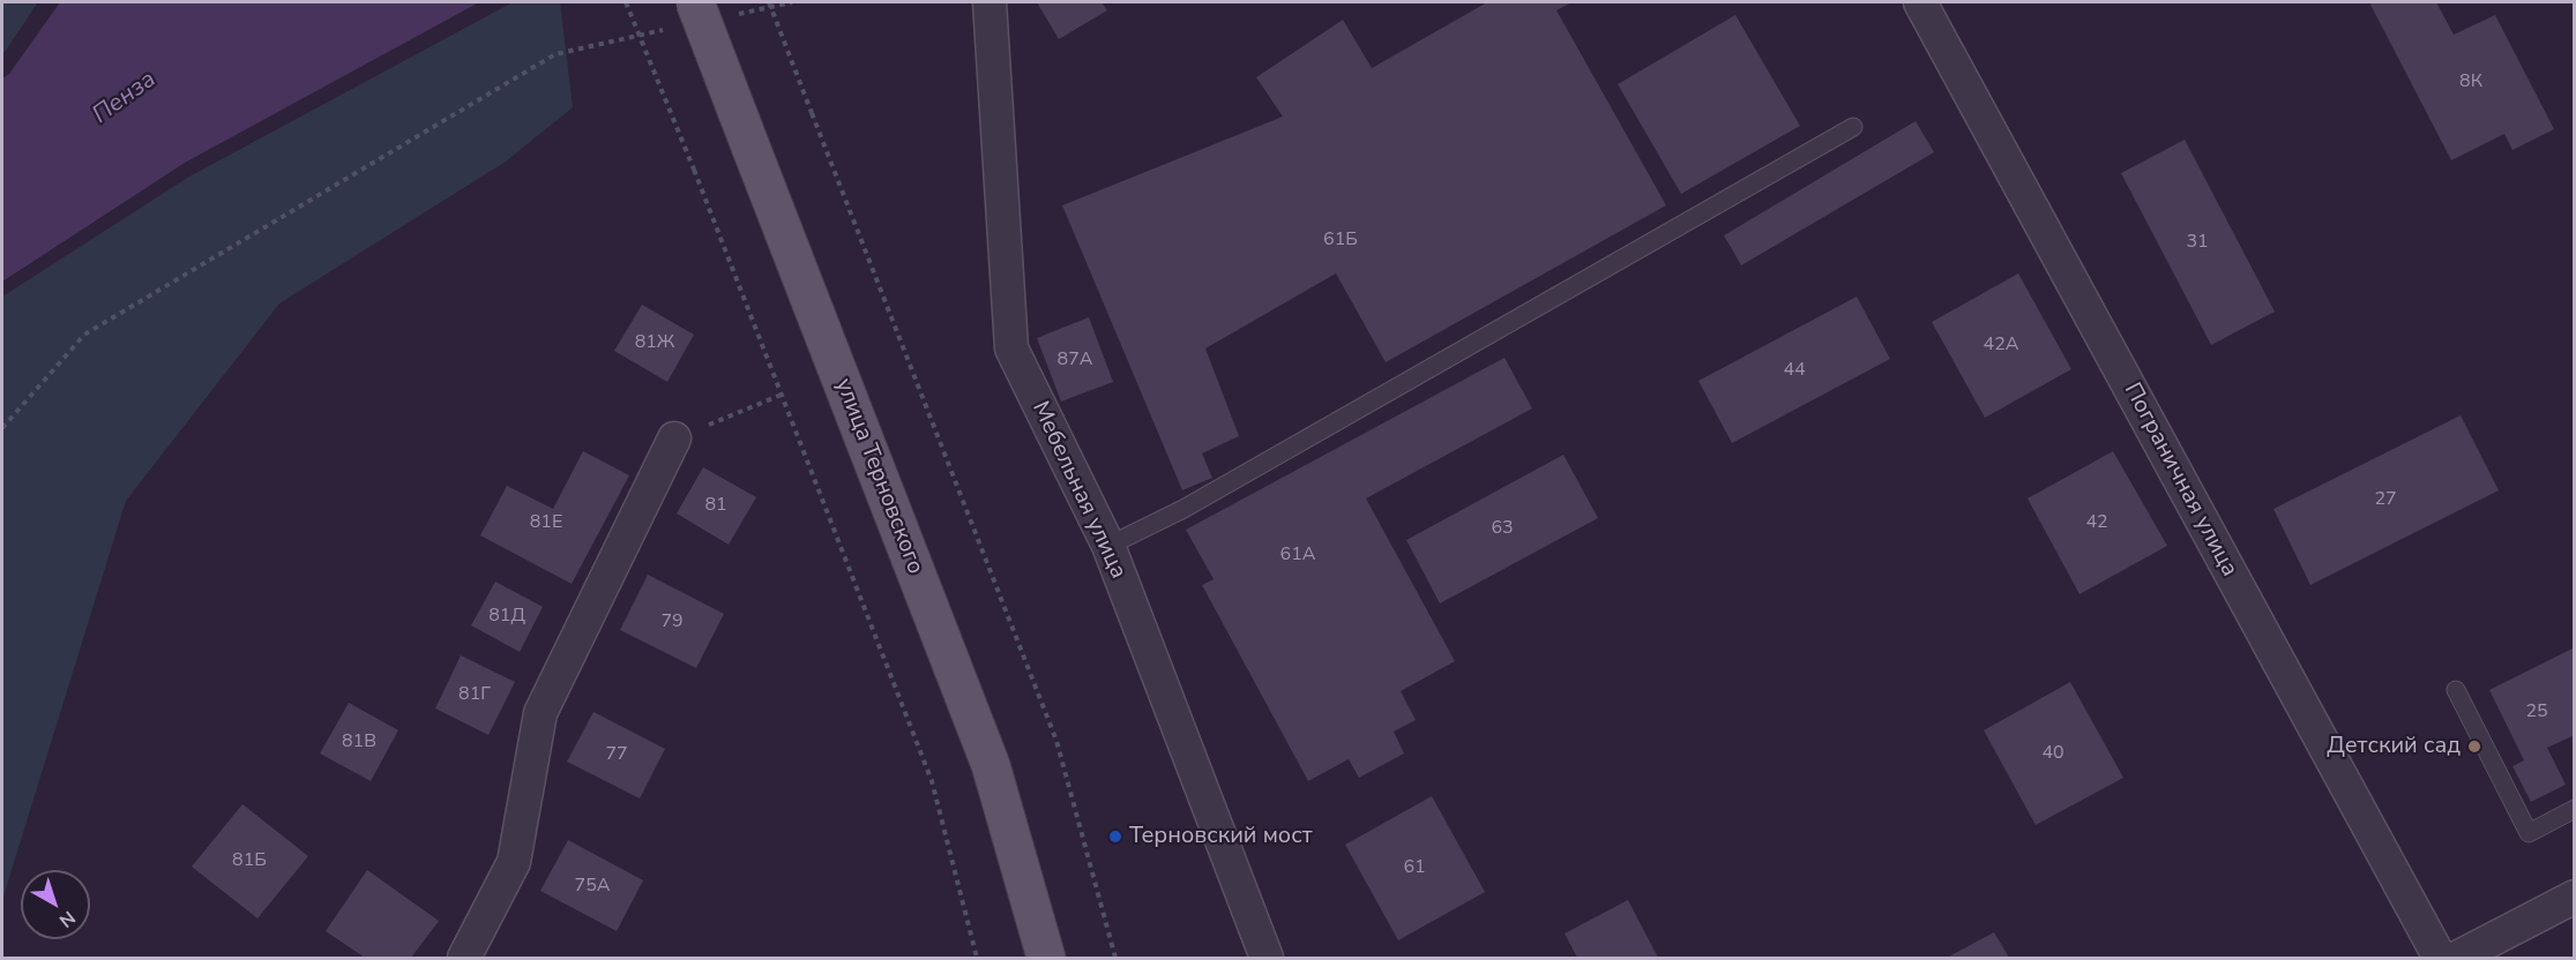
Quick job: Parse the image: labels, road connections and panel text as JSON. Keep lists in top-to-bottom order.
{
  "streets": {
    "main road": ["улица Терновского"],
    "street": ["Пограничная улица", "Мебельная улица"]
  },
  "water": ["Пенза"],
  "places": ["Детский сад", "Терновский мост"],
  "house_numbers": [
    "8К",
    "61Б",
    "31",
    "81Ж",
    "42А",
    "87А",
    "44",
    "27",
    "81",
    "81Е",
    "42",
    "63",
    "61А",
    "81Д",
    "79",
    "81Г",
    "25",
    "81В",
    "40",
    "77",
    "81Б",
    "61",
    "75А"
  ],
  "north": "bottom right"
}
